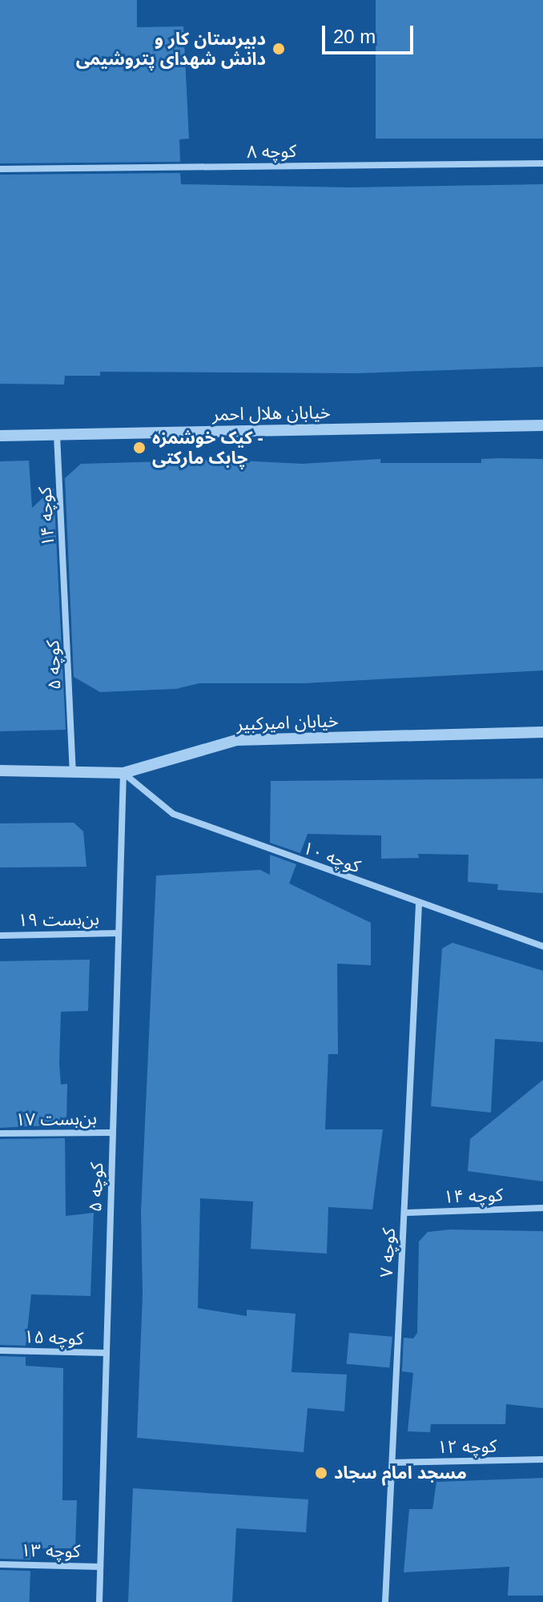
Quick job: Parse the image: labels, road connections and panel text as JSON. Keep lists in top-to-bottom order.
{
  "streets": {
    "street": [
      "کوچه ۸",
      "خیابان هلال احمر",
      "کوچه ۱۴",
      "کوچه ۵",
      "خیابان امیرکبیر",
      "کوچه ۱۰",
      "بن‌بست ۱۹",
      "بن‌بست ۱۷",
      "کوچه ۷",
      "کوچه ۱۵",
      "کوچه ۱۲",
      "کوچه ۱۳"
    ]
  },
  "crossings": [
    ["خیابان هلال احمر", "کوچه ۱۴"],
    ["کوچه ۱۴", "کوچه ۵"],
    ["کوچه ۱۴", "کوچه ۷"],
    ["کوچه ۵", "خیابان امیرکبیر"],
    ["کوچه ۵", "کوچه ۱۰"],
    ["کوچه ۵", "بن‌بست ۱۹"],
    ["کوچه ۵", "بن‌بست ۱۷"],
    ["کوچه ۵", "کوچه ۱۵"],
    ["کوچه ۵", "کوچه ۱۳"],
    ["خیابان امیرکبیر", "کوچه ۱۰"],
    ["کوچه ۱۰", "کوچه ۷"],
    ["کوچه ۷", "کوچه ۱۲"]
  ],
  "places": ["دبیرستان کار و دانش شهدای پتروشیمی", "کیک خوشمزه - چابک مارکتی", "مسجد امام سجاد"],
  "scale_bar": "20 m"
}
